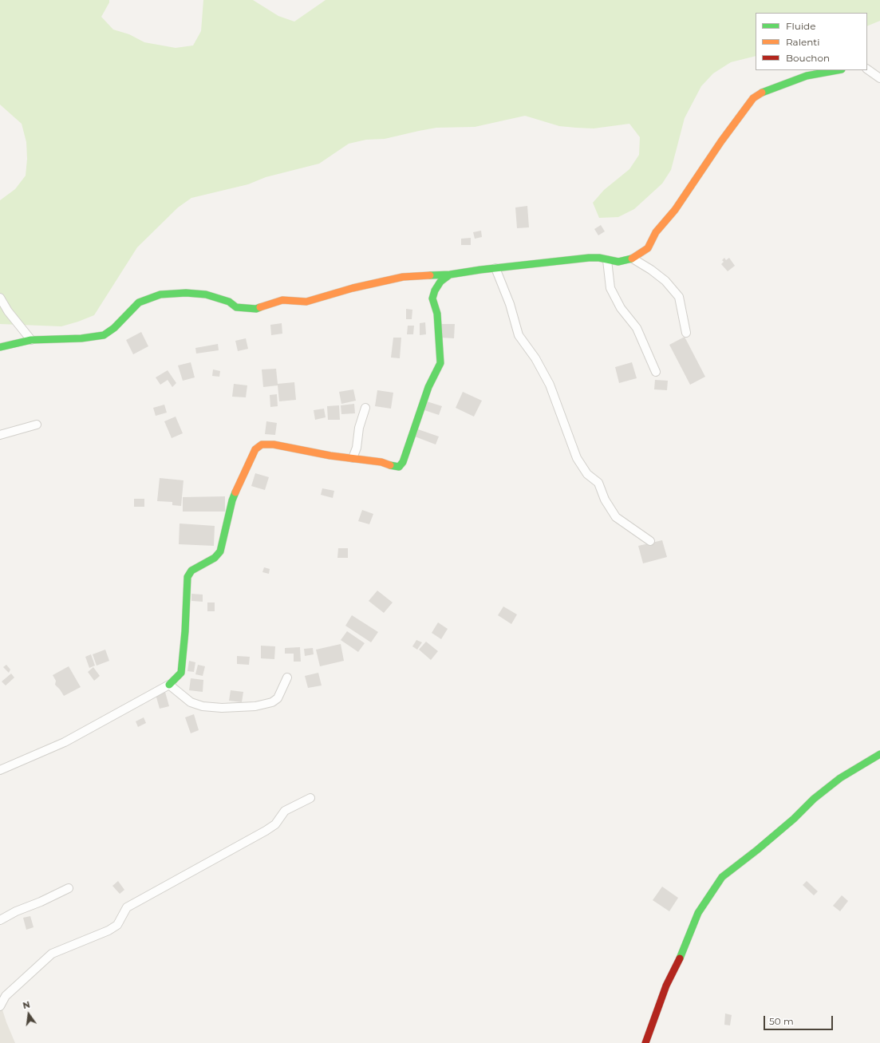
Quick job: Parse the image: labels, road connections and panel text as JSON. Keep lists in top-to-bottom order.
{
  "legend": ["Fluide", "Ralenti", "Bouchon"],
  "scale_bar": "50 m",
  "north": "top"
}
